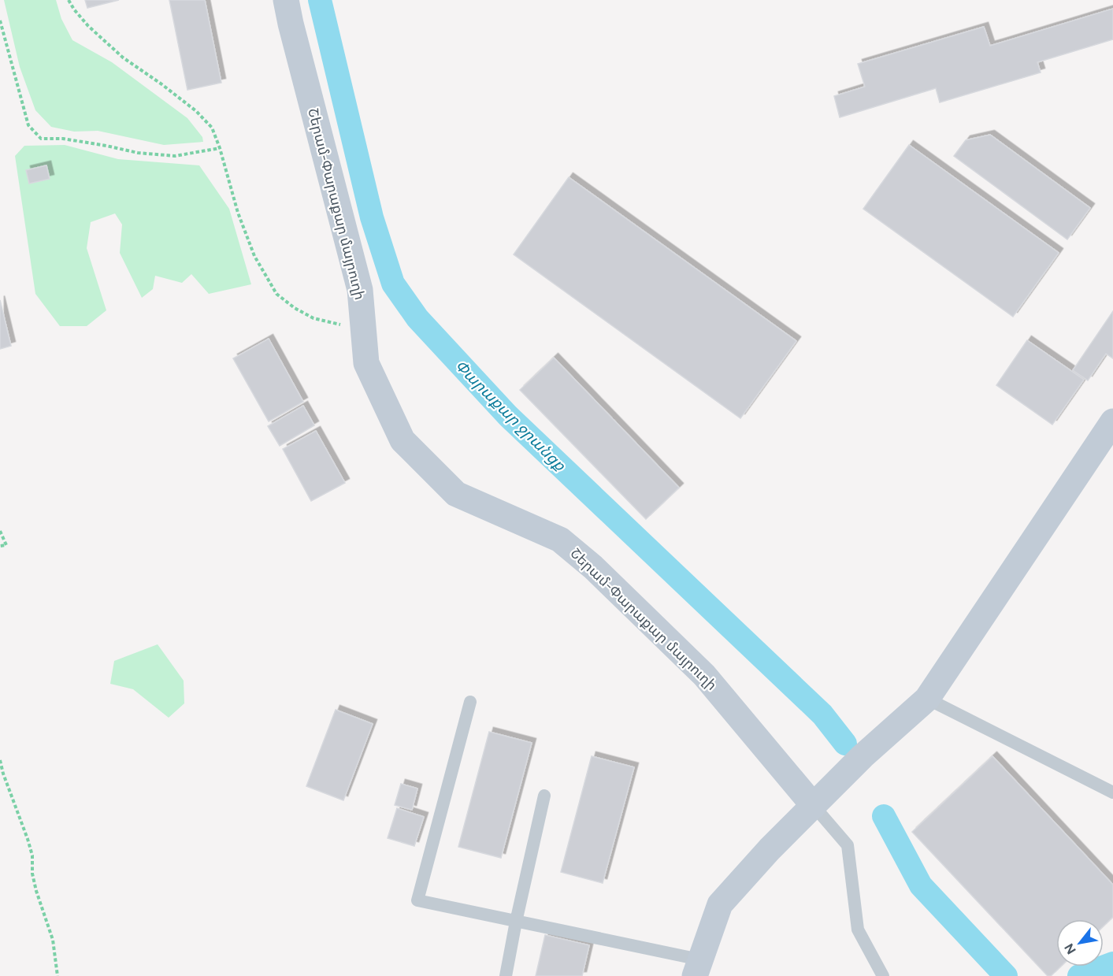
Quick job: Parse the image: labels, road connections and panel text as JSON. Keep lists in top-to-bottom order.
{
  "streets": {
    "street": ["Շերամ-Փարաքար մայրուղի"]
  },
  "water": ["Փարաքար ջրանցք"],
  "north": "bottom left"
}
